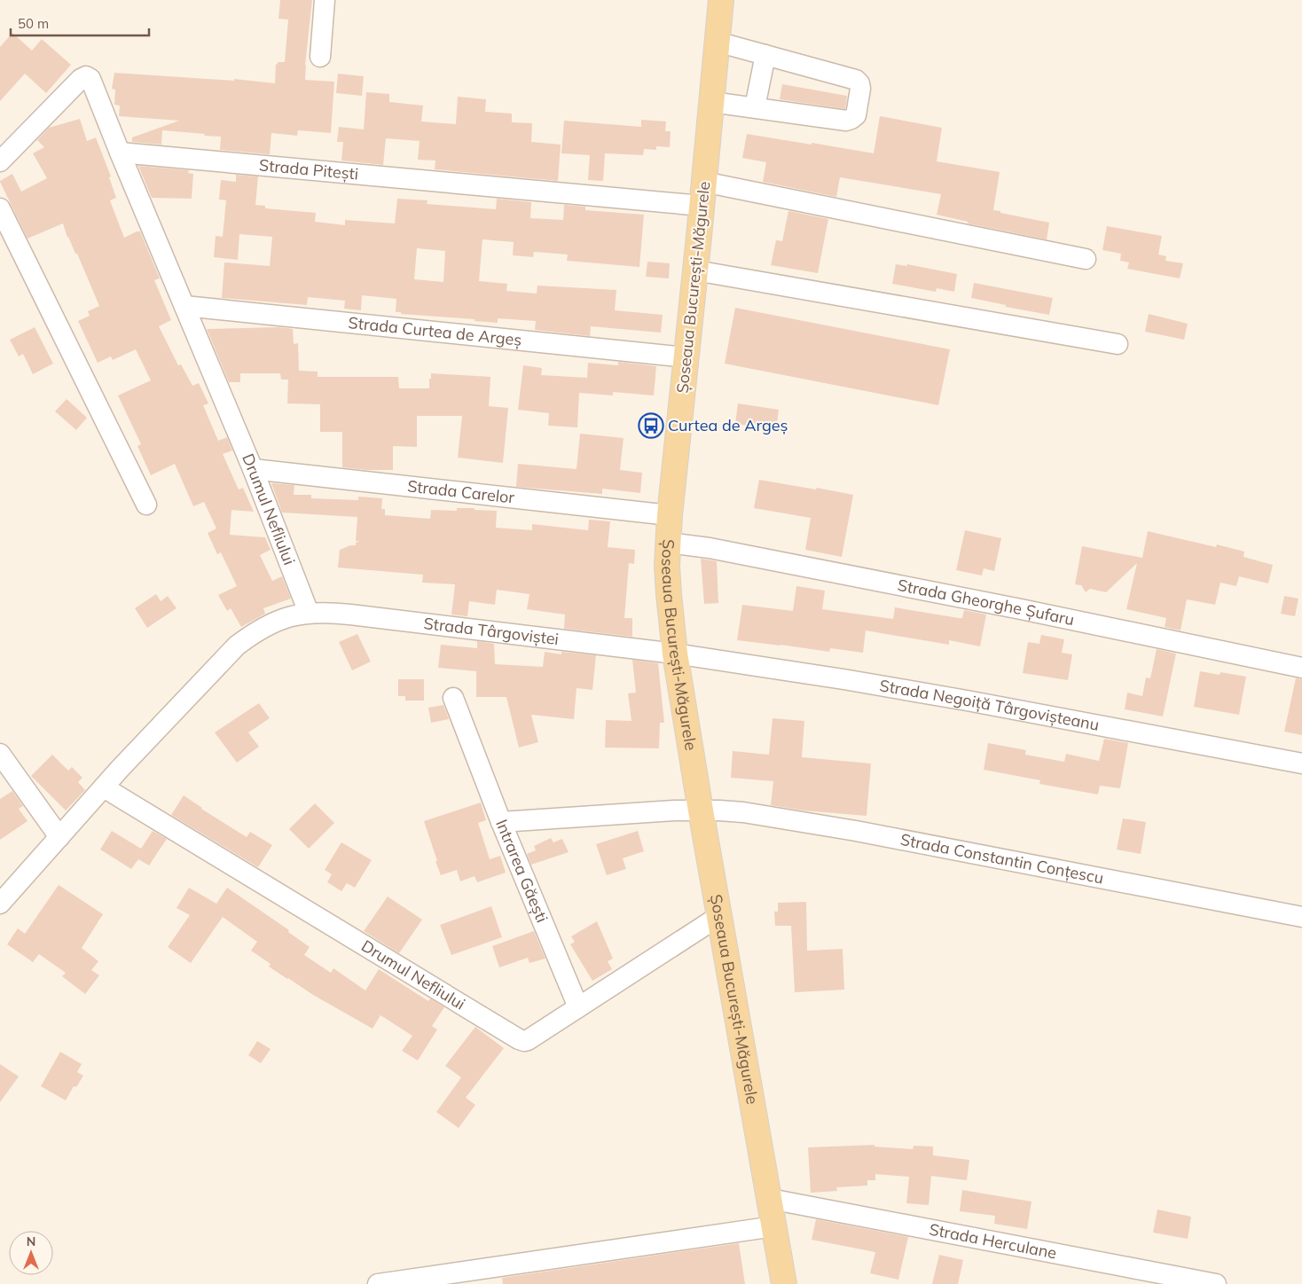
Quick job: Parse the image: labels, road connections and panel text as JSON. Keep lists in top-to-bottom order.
{
  "streets": {
    "main road": ["Șoseaua București-Măgurele"],
    "street": [
      "Strada Pitești",
      "Strada Curtea de Argeș",
      "Strada Carelor",
      "Drumul Nefliului",
      "Strada Gheorghe Șufaru",
      "Strada Târgoviștei",
      "Strada Negoiță Târgovișteanu",
      "Strada Constantin Conțescu",
      "Intrarea Găești",
      "Strada Herculane"
    ]
  },
  "crossings": [
    ["Strada Pitești", "Șoseaua București-Măgurele"],
    ["Strada Pitești", "Drumul Nefliului"],
    ["Șoseaua București-Măgurele", "Strada Curtea de Argeș"],
    ["Șoseaua București-Măgurele", "Strada Carelor"],
    ["Șoseaua București-Măgurele", "Drumul Nefliului"],
    ["Șoseaua București-Măgurele", "Strada Gheorghe Șufaru"],
    ["Șoseaua București-Măgurele", "Strada Târgoviștei"],
    ["Șoseaua București-Măgurele", "Strada Negoiță Târgovișteanu"],
    ["Șoseaua București-Măgurele", "Strada Constantin Conțescu"],
    ["Șoseaua București-Măgurele", "Intrarea Găești"],
    ["Șoseaua București-Măgurele", "Strada Herculane"],
    ["Strada Curtea de Argeș", "Drumul Nefliului"],
    ["Strada Carelor", "Drumul Nefliului"],
    ["Drumul Nefliului", "Strada Târgoviștei"],
    ["Drumul Nefliului", "Intrarea Găești"],
    ["Strada Târgoviștei", "Strada Negoiță Târgovișteanu"],
    ["Strada Constantin Conțescu", "Intrarea Găești"]
  ],
  "places": {
    "bus stop": ["Curtea de Argeș"]
  },
  "scale_bar": "50 m",
  "north": "top"
}
